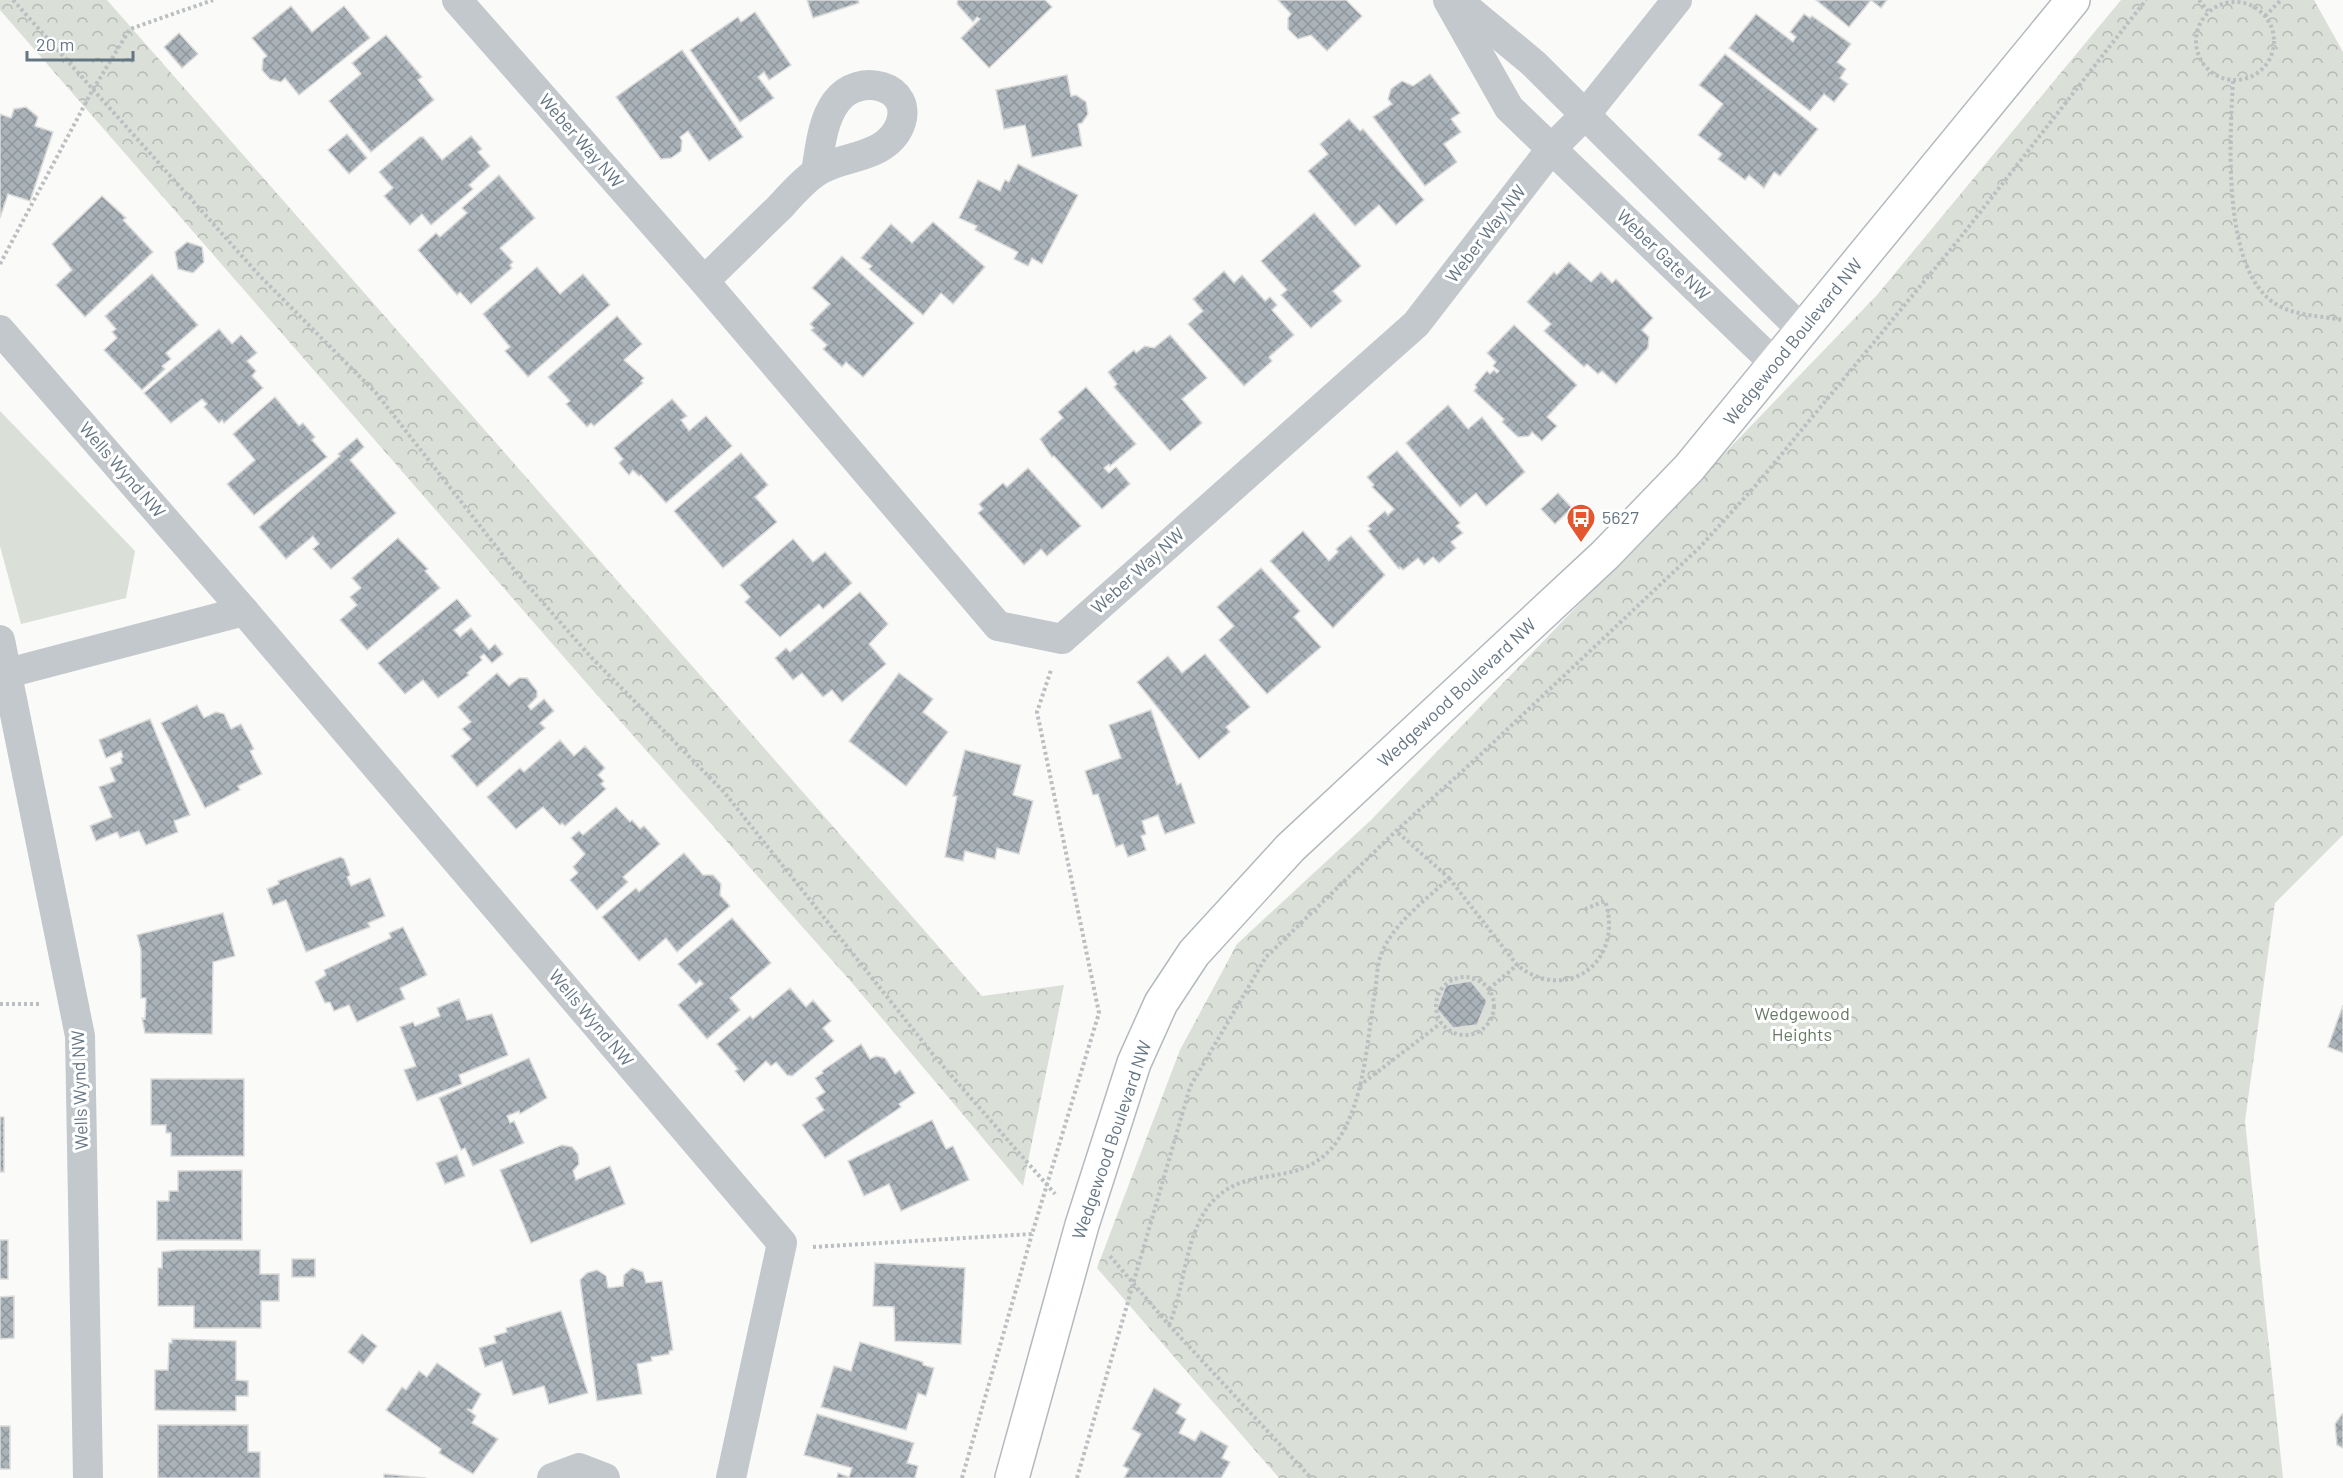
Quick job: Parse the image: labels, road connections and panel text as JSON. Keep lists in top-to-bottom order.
{
  "streets": {
    "street": [
      "Weber Way NW",
      "Weber Gate NW",
      "Wedgewood Boulevard NW",
      "Wells Wynd NW"
    ]
  },
  "crossings": [
    ["Weber Way NW", "Weber Gate NW"],
    ["Weber Gate NW", "Wedgewood Boulevard NW"]
  ],
  "parks": ["Wedgewood Heights"],
  "places": {
    "bus stop": ["5627"]
  },
  "scale_bar": "20 m"
}
